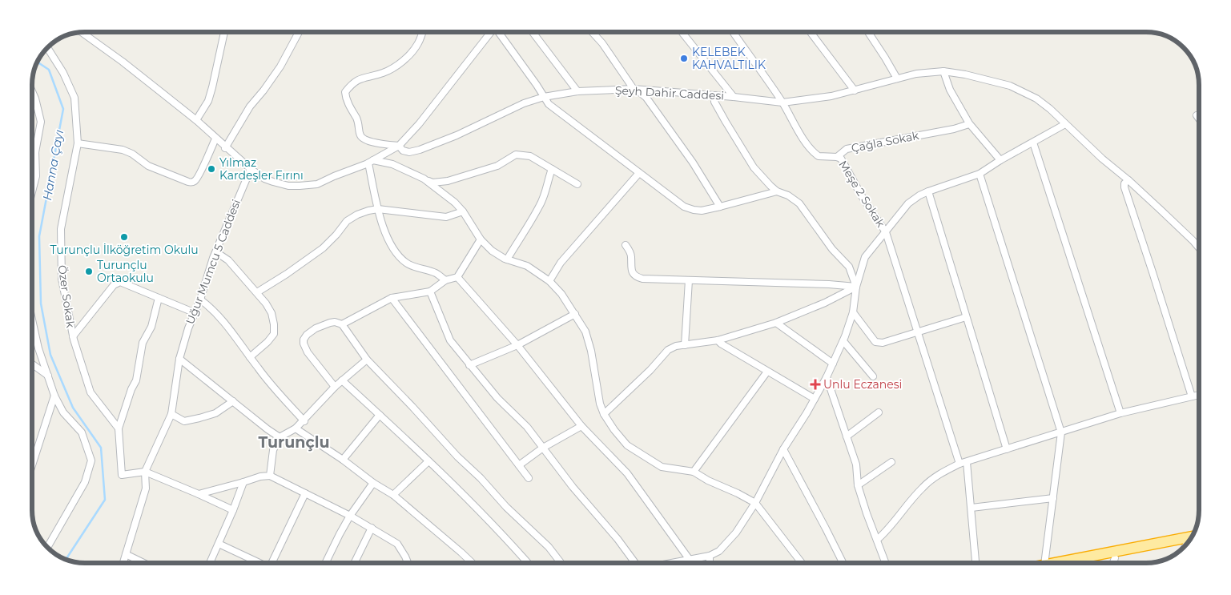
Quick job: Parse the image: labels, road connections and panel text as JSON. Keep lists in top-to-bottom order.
{
  "streets": {
    "street": [
      "Şeyh Dahir Caddesi",
      "Çağla Sokak",
      "Meşe 2 Sokak",
      "Uğur Mumcu 5 Caddesi",
      "Özer Sokak"
    ]
  },
  "crossings": [
    ["Şeyh Dahir Caddesi", "Çağla Sokak"],
    ["Çağla Sokak", "Meşe 2 Sokak"]
  ],
  "districts": ["Turunçlu"],
  "water": ["Hanna Çayı"],
  "places": {
    "other": [
      "KELEBEK KAHVALTILIK",
      "Yılmaz Kardeşler Fırını",
      "Turunçlu İlköğretim Okulu",
      "Turunçlu Ortaokulu"
    ],
    "health": ["Unlu Eczanesi"]
  }
}
